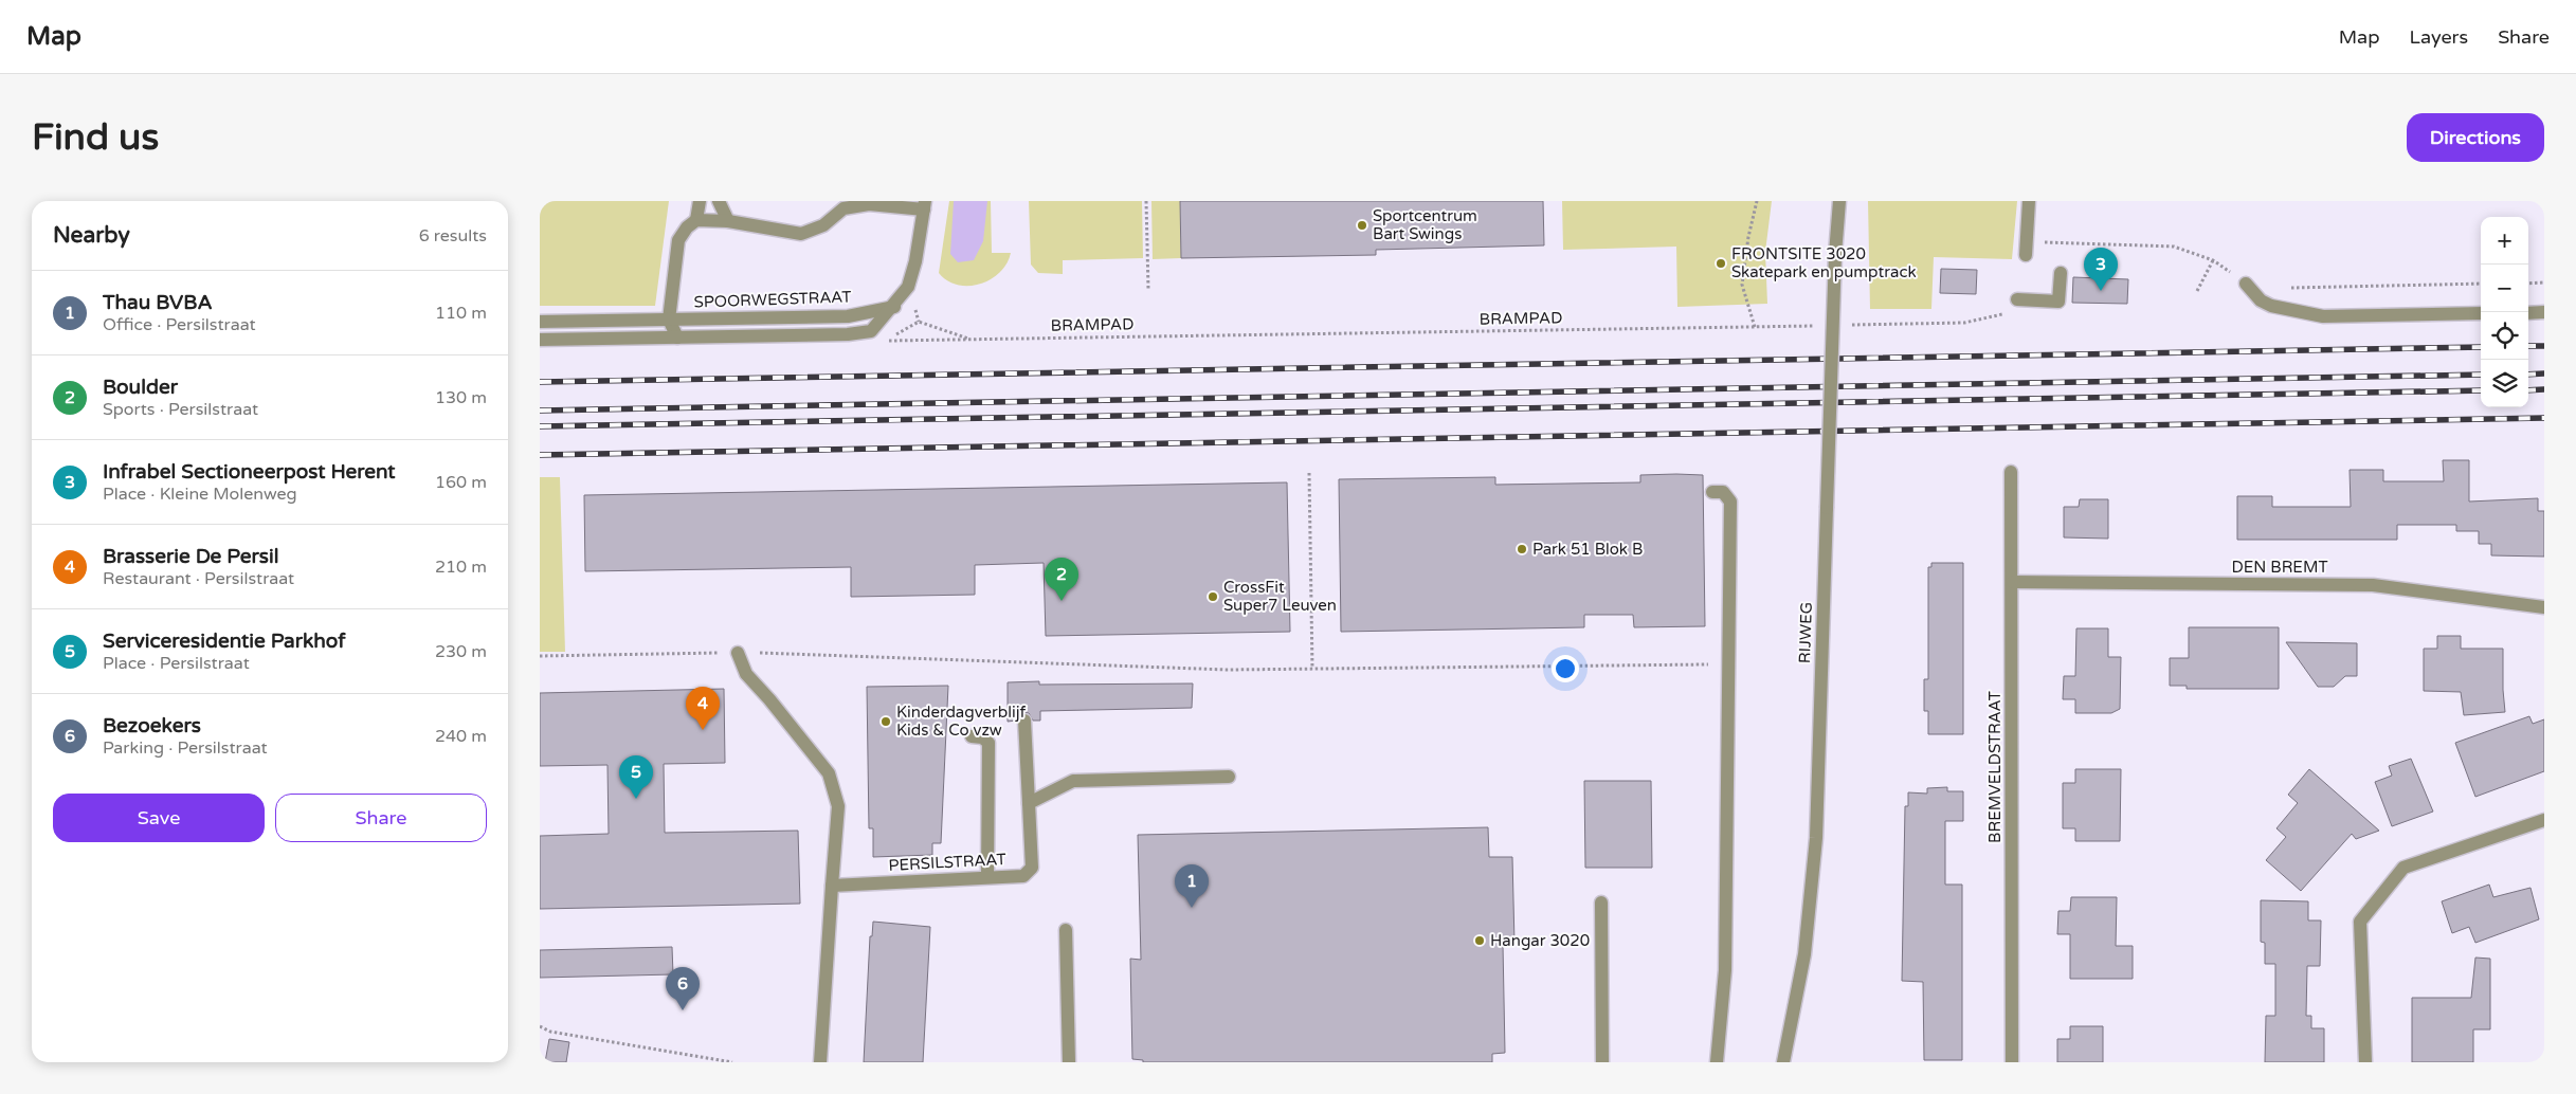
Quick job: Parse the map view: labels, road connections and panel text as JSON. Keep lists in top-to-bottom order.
{
  "streets": {
    "street": [
      "SPOORWEGSTRAAT",
      "DEN BREMT",
      "RIJWEG",
      "BREMVELDSTRAAT",
      "PERSILSTRAAT"
    ],
    "path": ["BRAMPAD"]
  },
  "crossings": [
    ["DEN BREMT", "BREMVELDSTRAAT"]
  ],
  "places": [
    "Sportcentrum Bart Swings",
    "FRONTSITE 3020 Skatepark en pumptrack",
    "Park 51 Blok B",
    "CrossFit Super7 Leuven",
    "Kinderdagverblijf Kids & Co vzw",
    "Hangar 3020"
  ],
  "page": {
    "header": "Map",
    "nav": ["Map", "Layers", "Share"],
    "buttons": [
      "Directions",
      ["Save", "Share"]
    ],
    "title": "Find us",
    "heading": ["Nearby", "6 results"],
    "map_buttons": ["+", "−"],
    "pins": [
      "3",
      "2",
      "4",
      "5",
      "1",
      "6"
    ],
    "list": [
      {
        "mark": "1",
        "name": "Thau BVBA",
        "note": "Office · Persilstraat",
        "value": "110 m"
      },
      {
        "mark": "2",
        "name": "Boulder",
        "note": "Sports · Persilstraat",
        "value": "130 m"
      },
      {
        "mark": "3",
        "name": "Infrabel Sectioneerpost Herent",
        "note": "Place · Kleine Molenweg",
        "value": "160 m"
      },
      {
        "mark": "4",
        "name": "Brasserie De Persil",
        "note": "Restaurant · Persilstraat",
        "value": "210 m"
      },
      {
        "mark": "5",
        "name": "Serviceresidentie Parkhof",
        "note": "Place · Persilstraat",
        "value": "230 m"
      },
      {
        "mark": "6",
        "name": "Bezoekers",
        "note": "Parking · Persilstraat",
        "value": "240 m"
      }
    ]
  }
}
